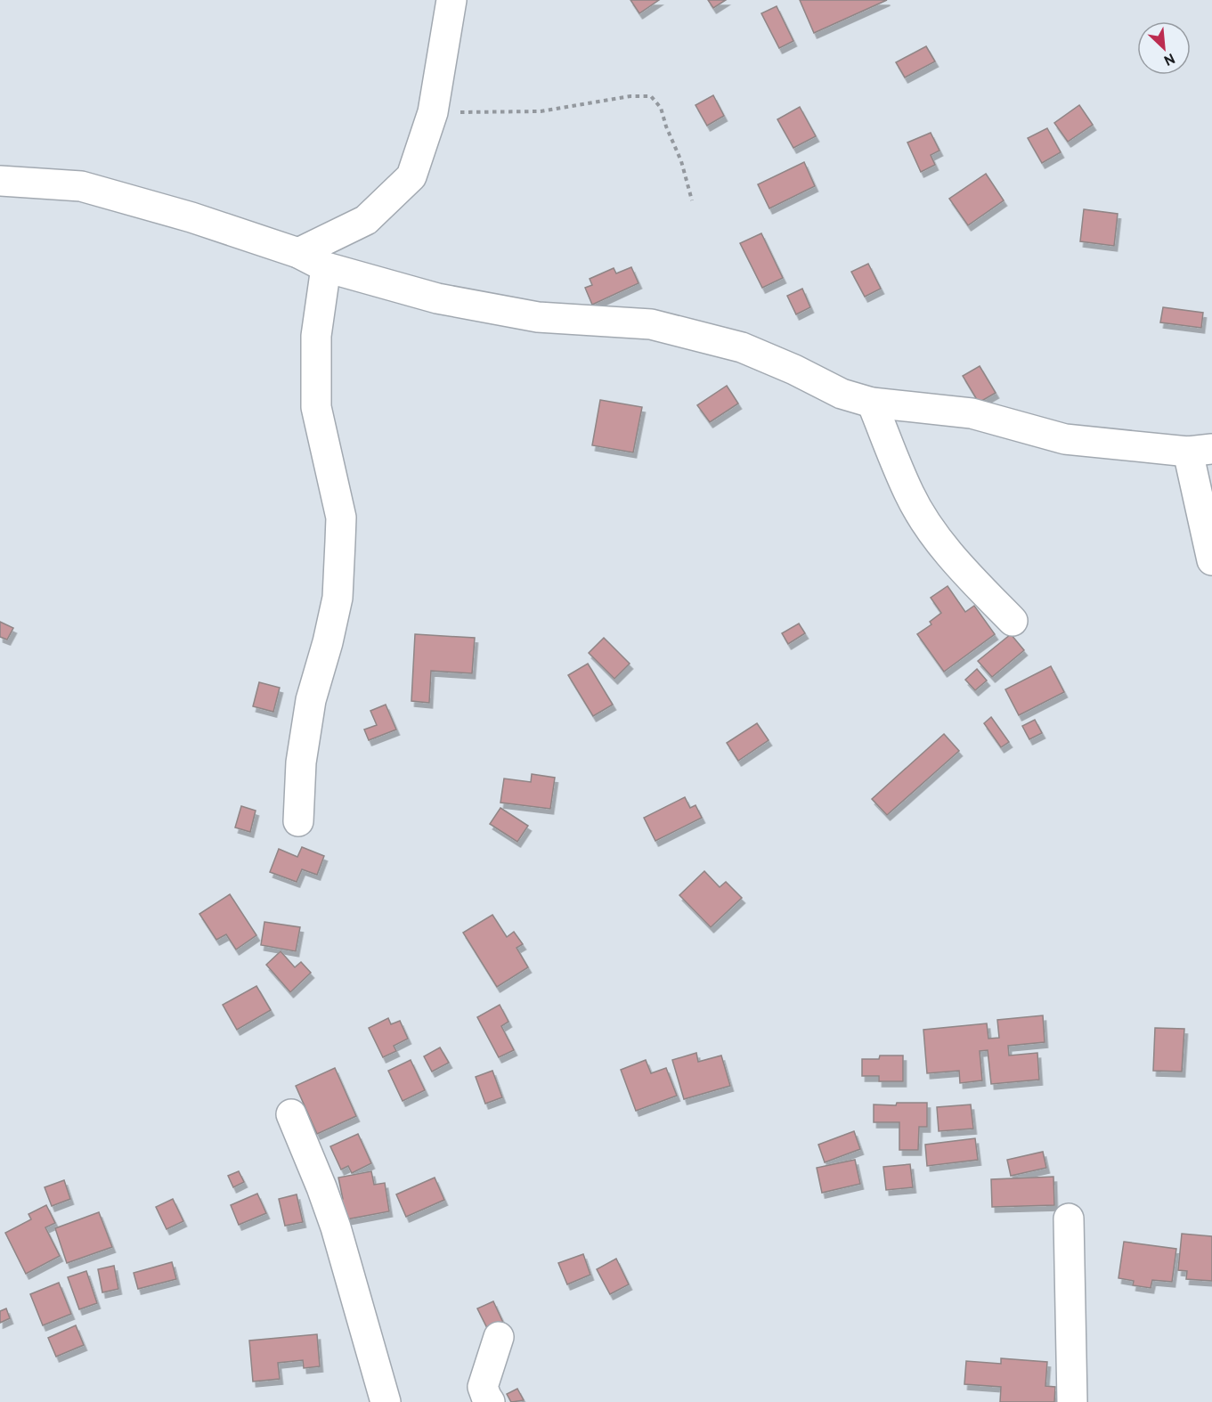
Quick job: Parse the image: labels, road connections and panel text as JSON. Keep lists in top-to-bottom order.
{
  "north": "bottom right"
}
